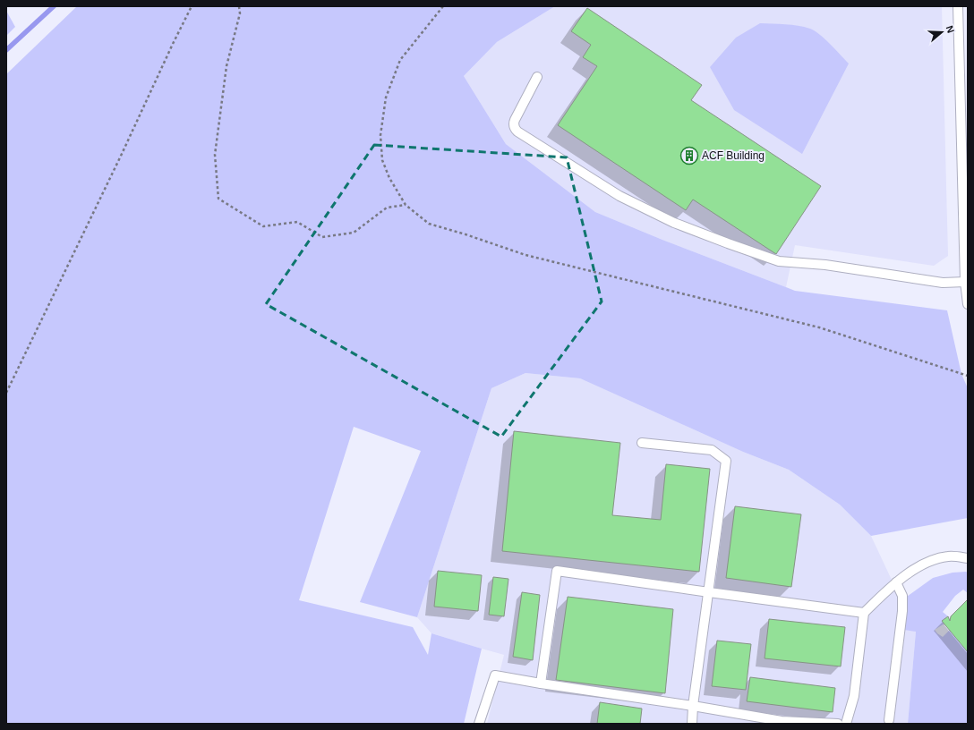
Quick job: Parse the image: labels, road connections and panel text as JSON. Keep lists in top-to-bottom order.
{
  "places": {
    "building": ["ACF Building"]
  },
  "north": "right"
}
